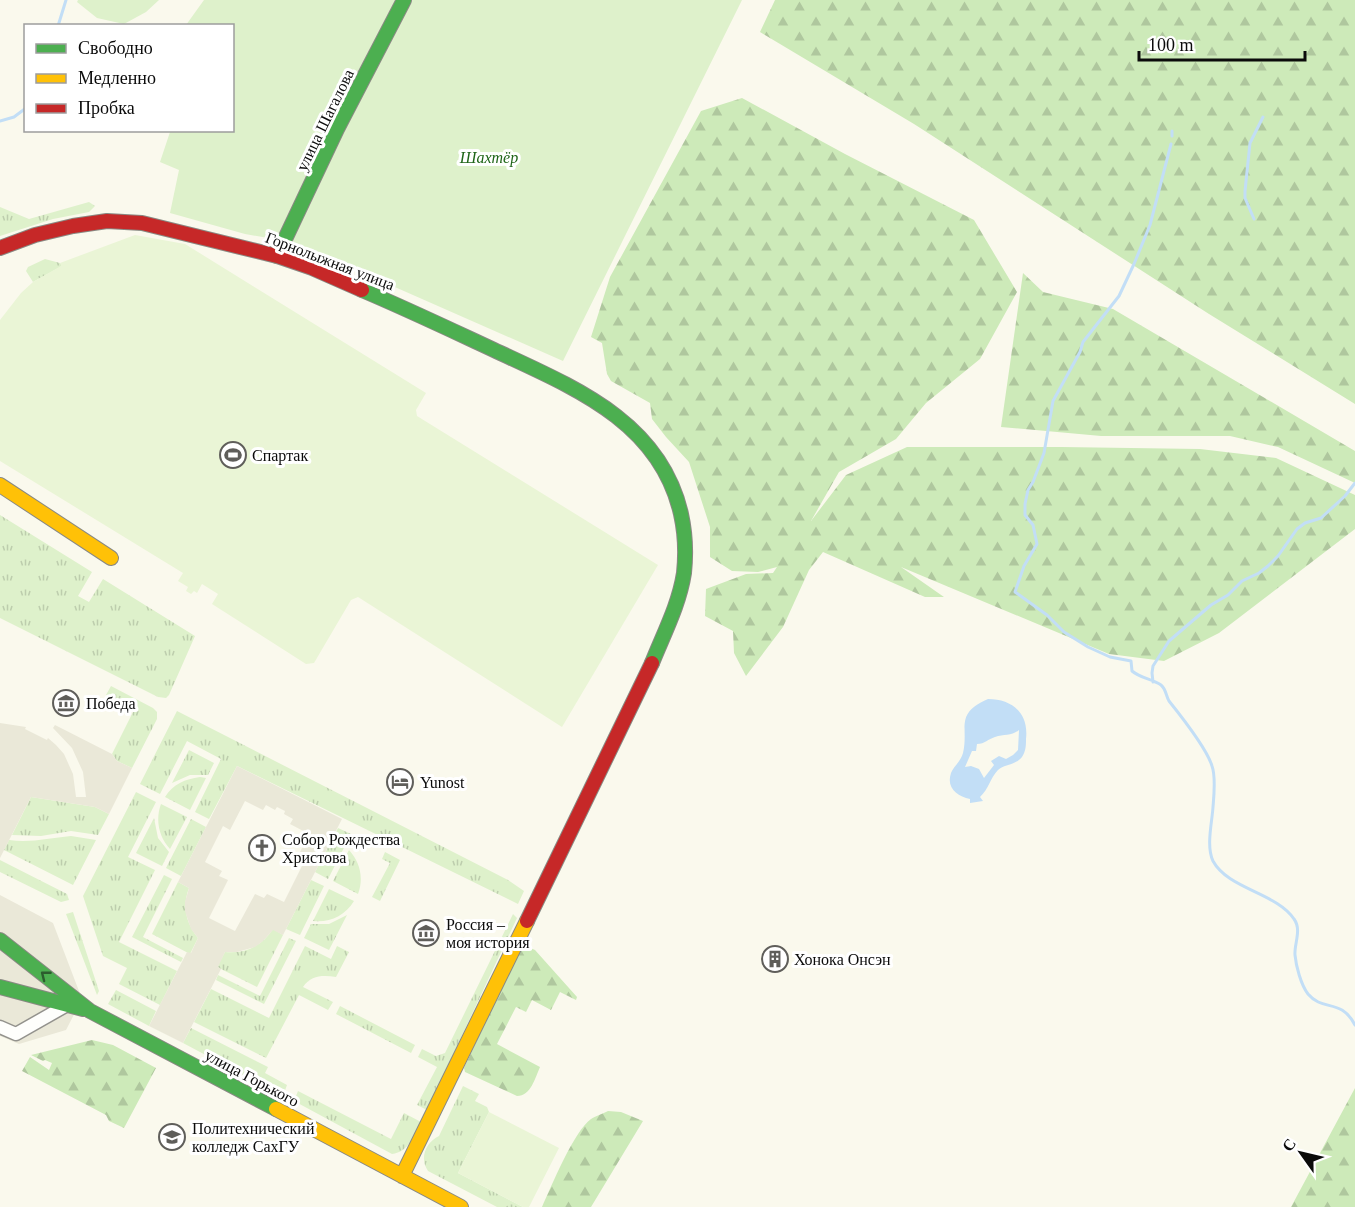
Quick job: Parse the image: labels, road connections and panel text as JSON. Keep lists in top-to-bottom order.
{
  "streets": {
    "street": ["улица Шагалова", "Горнолыжная улица", "улица Горького"]
  },
  "crossings": [
    ["улица Шагалова", "Горнолыжная улица"],
    ["Горнолыжная улица", "улица Горького"]
  ],
  "parks": ["Шахтёр"],
  "places": {
    "sports": ["Спартак"],
    "museum": ["Победа", "Россия – моя история"],
    "hotel": ["Yunost"],
    "church": ["Собор Рождества Христова"],
    "building": ["Хонока Онсэн"],
    "school or university": ["Политехнический колледж СахГУ"]
  },
  "legend": ["Свободно", "Медленно", "Пробка"],
  "scale_bar": "100 m",
  "north": "top left"
}
